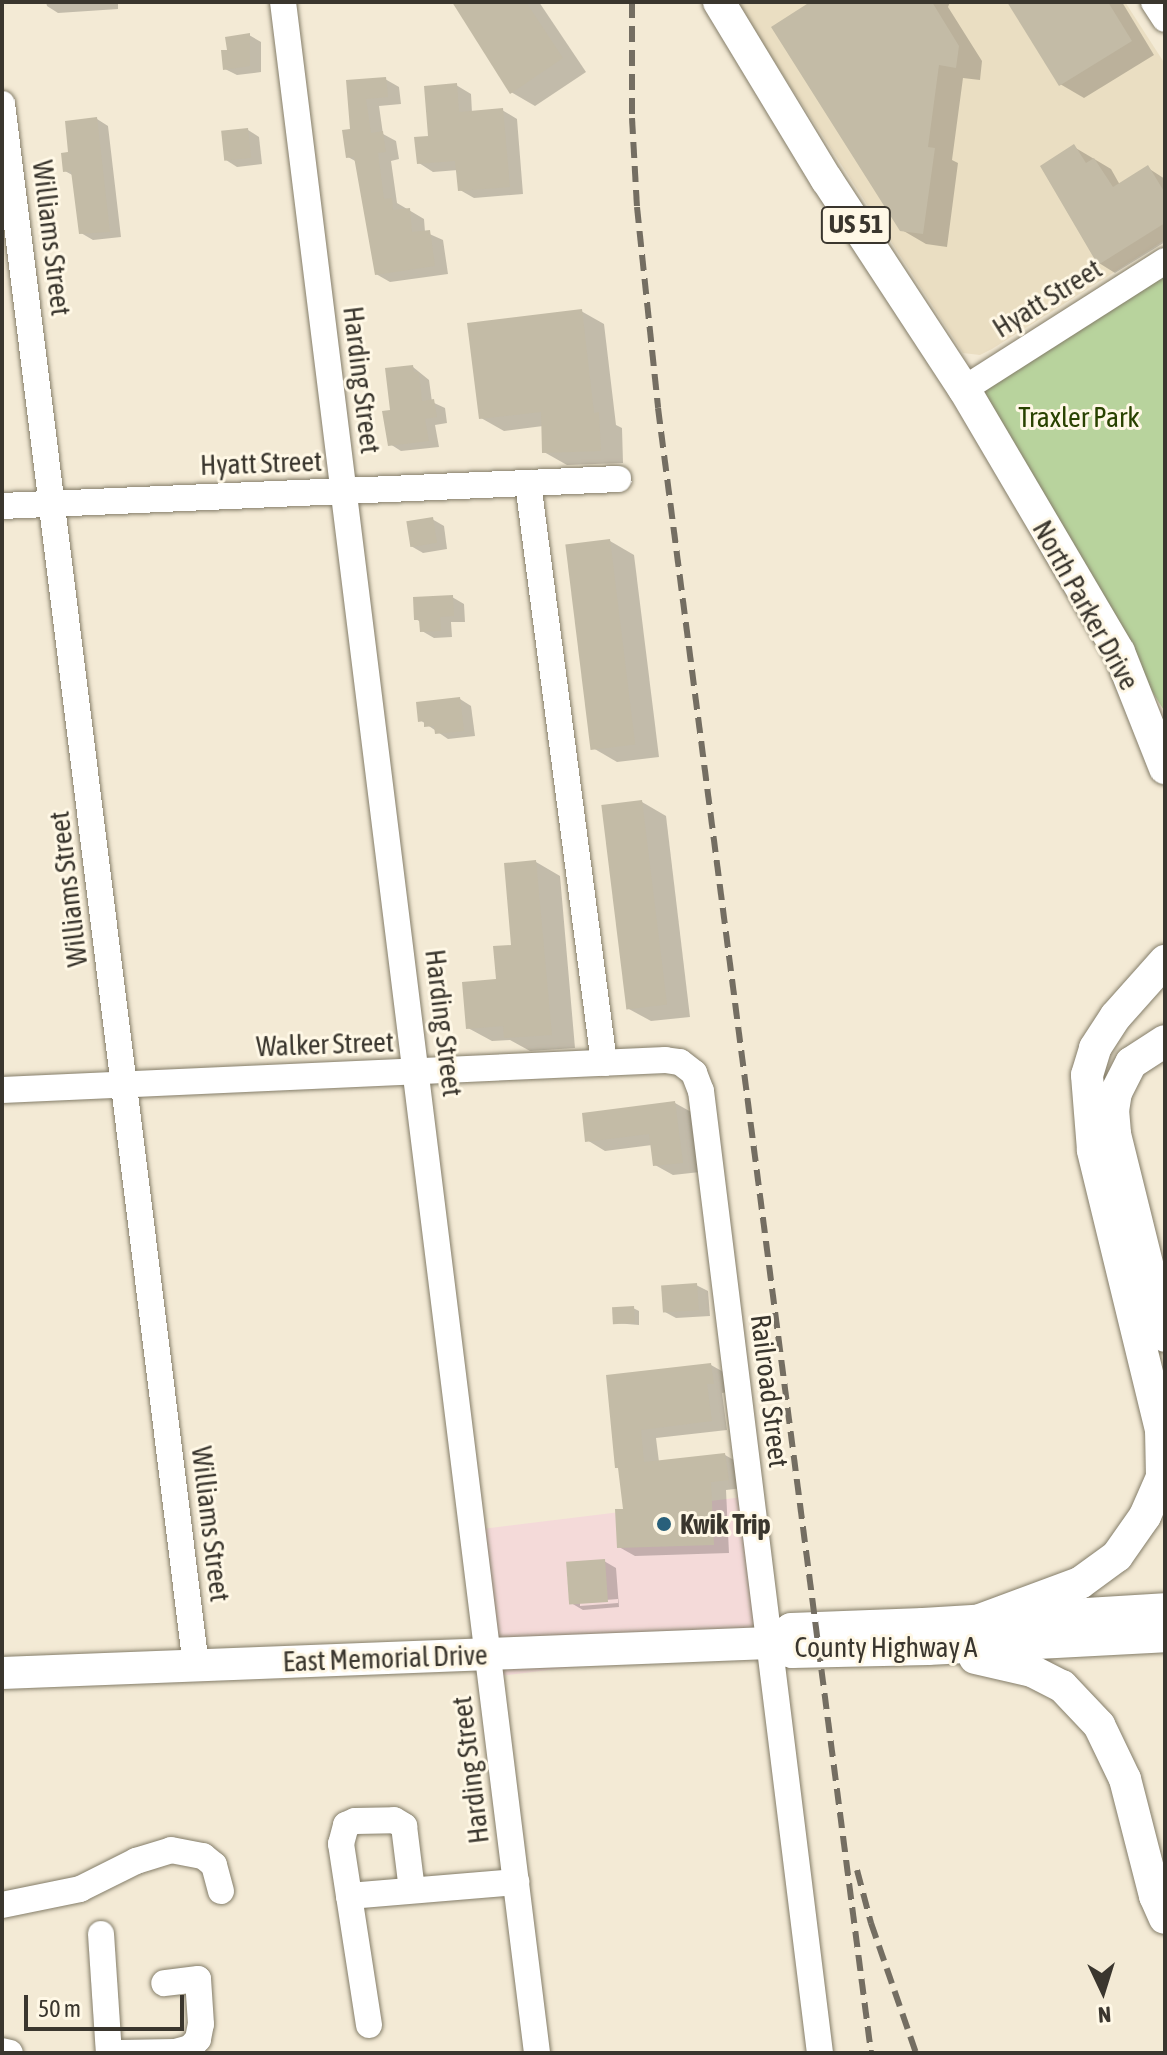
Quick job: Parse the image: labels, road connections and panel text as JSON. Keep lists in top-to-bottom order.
{
  "streets": {
    "main road": [
      "US 51",
      "North Parker Drive",
      "County Highway A",
      "East Memorial Drive"
    ],
    "street": [
      "Williams Street",
      "Hyatt Street",
      "Harding Street",
      "Walker Street",
      "Railroad Street"
    ]
  },
  "crossings": [
    ["Williams Street", "Hyatt Street"],
    ["Williams Street", "Walker Street"],
    ["Williams Street", "East Memorial Drive"],
    ["Hyatt Street", "Harding Street"],
    ["Hyatt Street", "North Parker Drive"],
    ["Harding Street", "Walker Street"],
    ["Harding Street", "East Memorial Drive"],
    ["Walker Street", "Railroad Street"],
    ["Railroad Street", "County Highway A"],
    ["Railroad Street", "East Memorial Drive"],
    ["County Highway A", "East Memorial Drive"]
  ],
  "parks": ["Traxler Park"],
  "places": ["Kwik Trip"],
  "scale_bar": "50 m",
  "north": "bottom"
}
